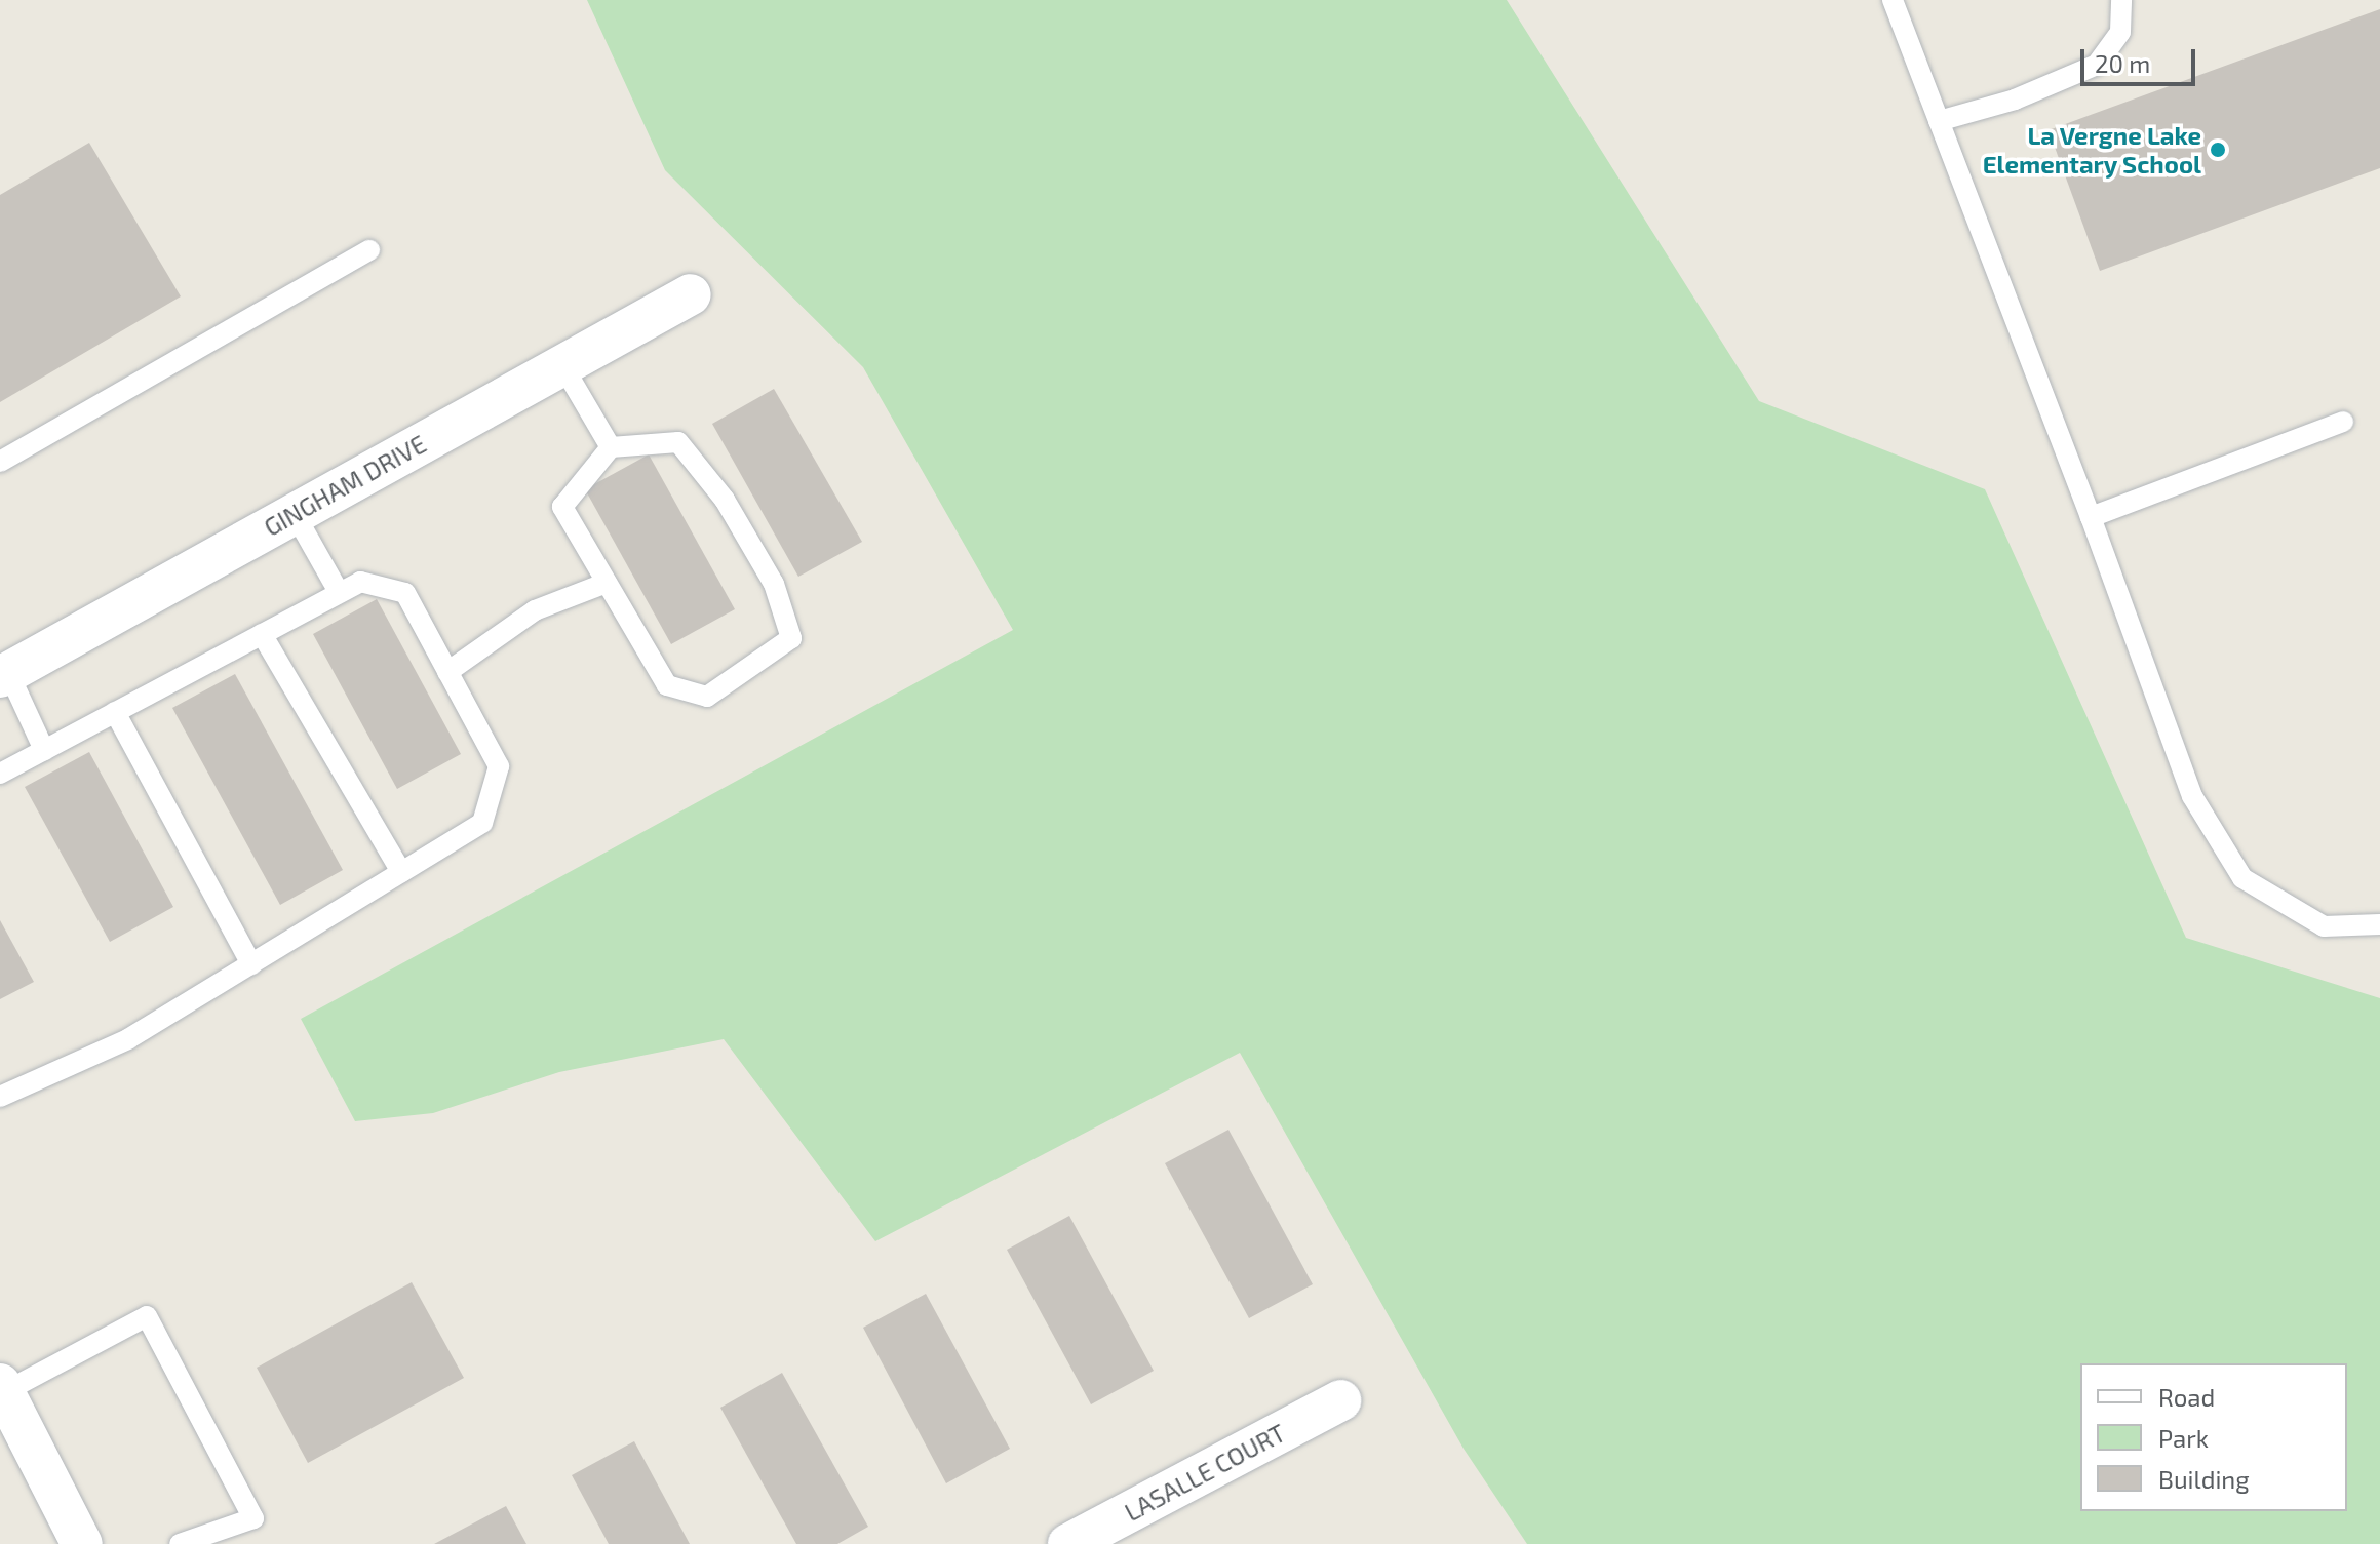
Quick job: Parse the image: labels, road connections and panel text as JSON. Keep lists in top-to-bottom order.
{
  "streets": {
    "street": ["GINGHAM DRIVE", "LASALLE COURT"]
  },
  "places": ["La Vergne Lake Elementary School"],
  "legend": ["Road", "Park", "Building"],
  "scale_bar": "20 m"
}
